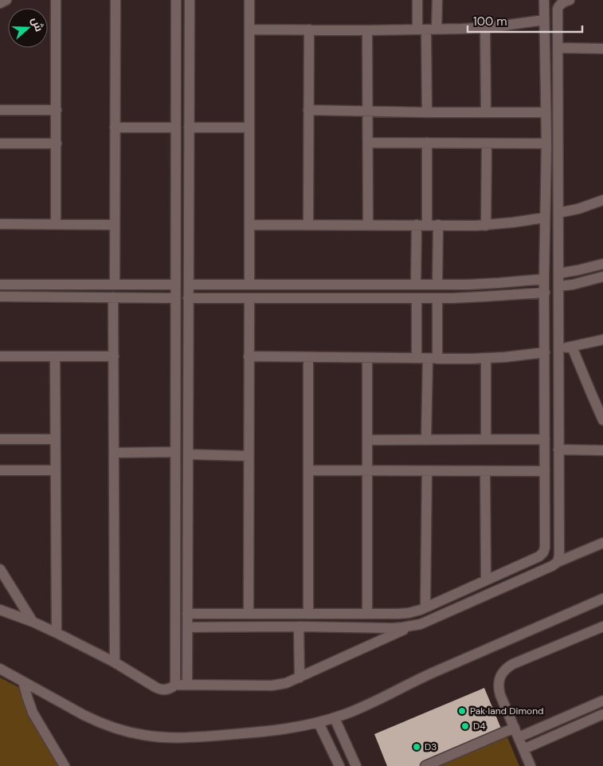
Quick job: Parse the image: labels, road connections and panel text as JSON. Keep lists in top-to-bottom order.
{
  "places": ["Pak land Dimond", "D4", "D3"],
  "scale_bar": "100 m",
  "north": "right"
}
